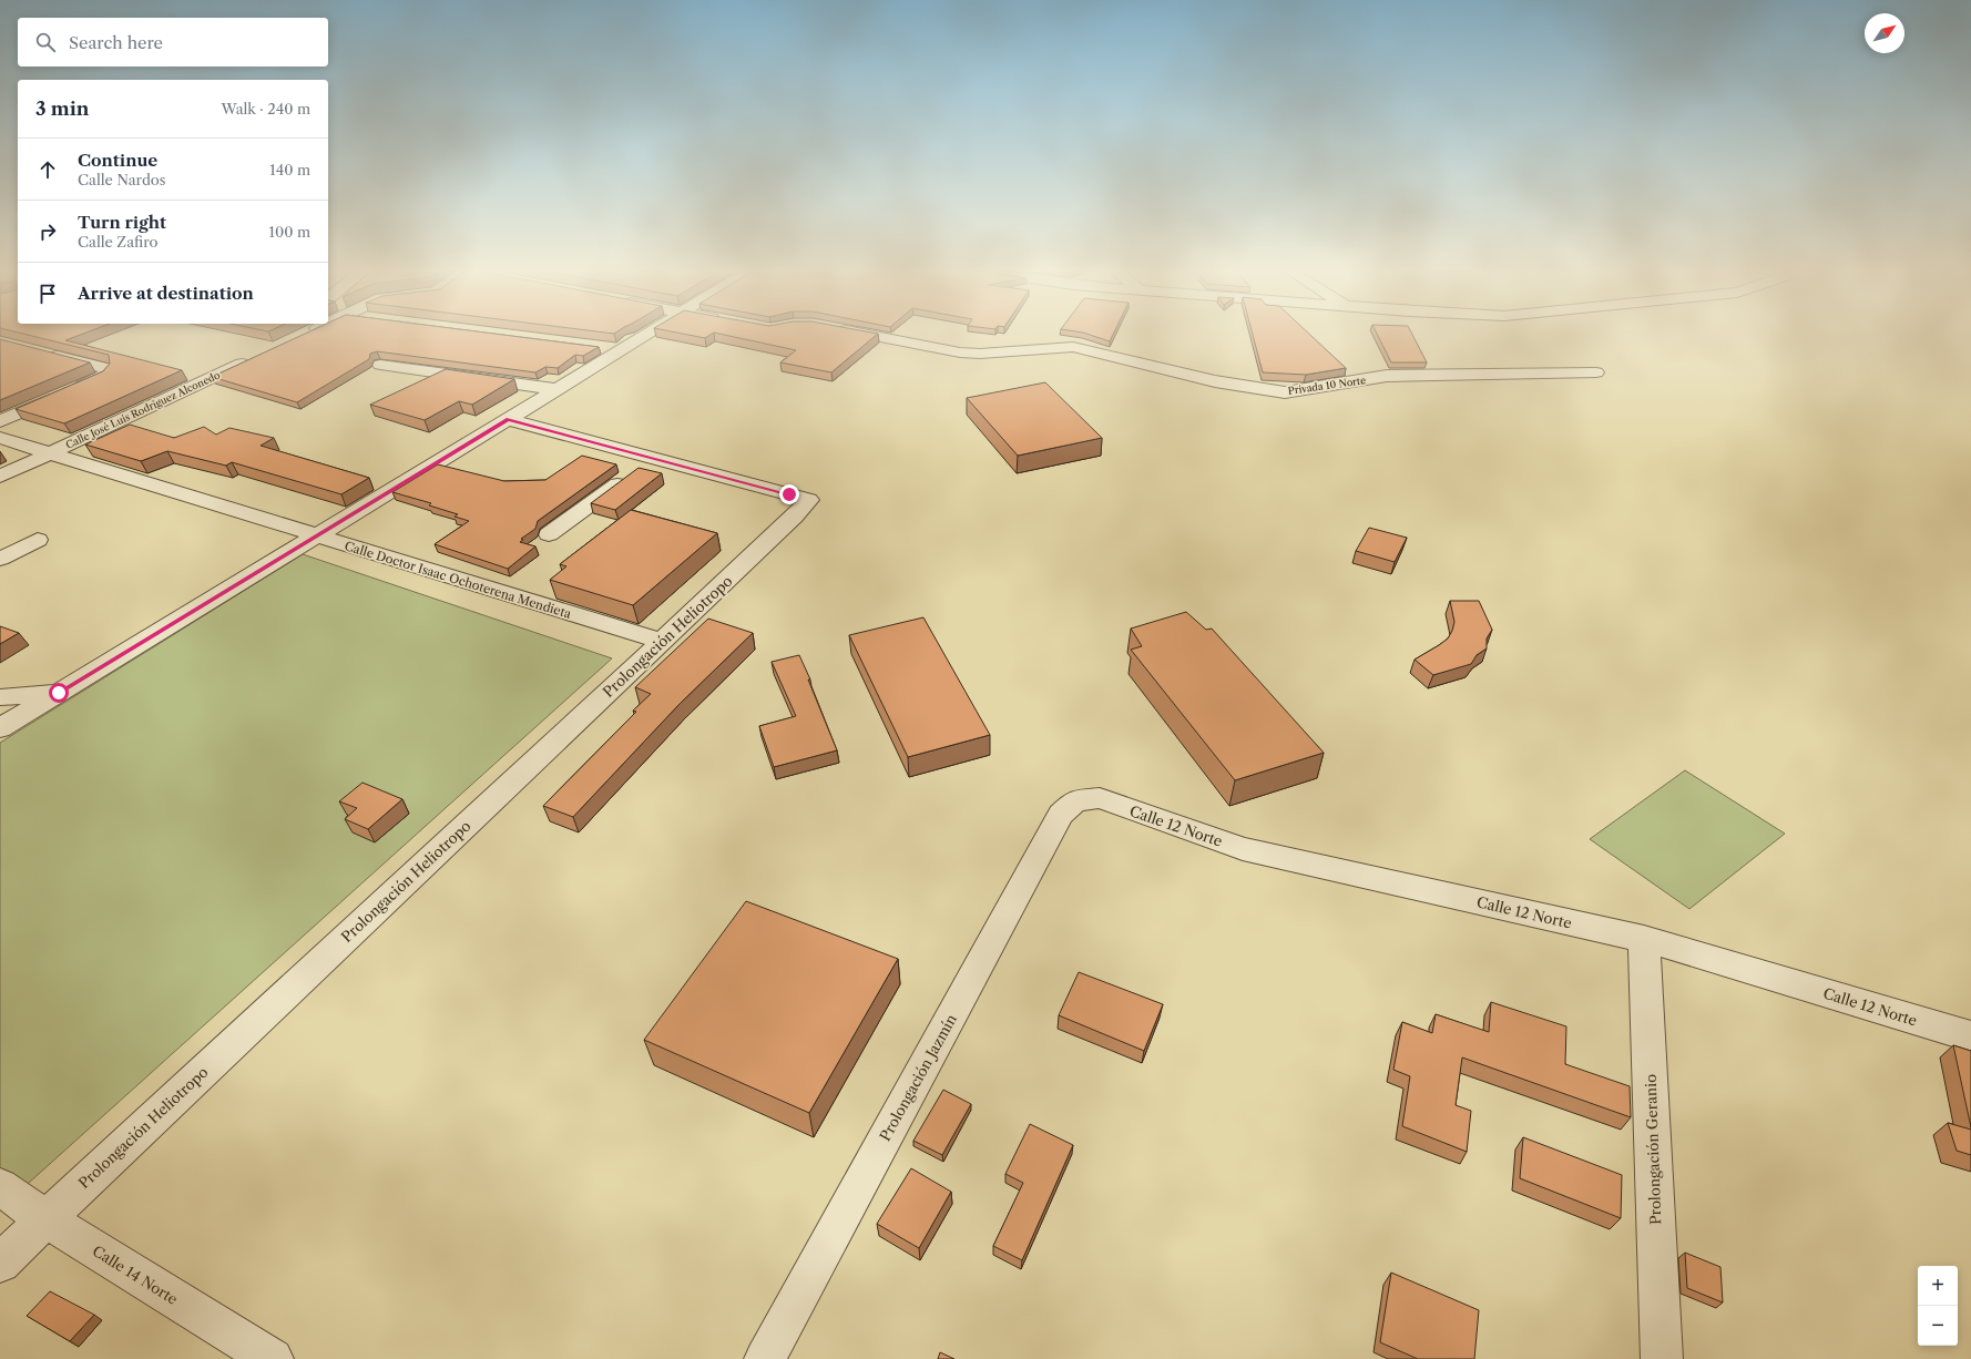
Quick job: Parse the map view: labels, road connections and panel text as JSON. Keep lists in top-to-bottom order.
{
  "streets": {
    "street": [
      "Privada 10 Norte",
      "Calle José Luis Rodríguez Alconedo",
      "Calle Doctor Isaac Ochoterena Mendieta",
      "Prolongación Heliotropo",
      "Calle 12 Norte",
      "Prolongación Jazmín",
      "Prolongación Geranio",
      "Calle 14 Norte"
    ]
  },
  "crossings": [
    ["Calle José Luis Rodríguez Alconedo", "Calle Doctor Isaac Ochoterena Mendieta"],
    ["Calle Doctor Isaac Ochoterena Mendieta", "Prolongación Heliotropo"],
    ["Prolongación Heliotropo", "Calle 14 Norte"],
    ["Calle 12 Norte", "Prolongación Jazmín"],
    ["Calle 12 Norte", "Prolongación Geranio"]
  ],
  "north": "top right",
  "page": {
    "search": "Search here",
    "heading": ["3 min", "Walk · 240 m"],
    "list": [
      ["Continue", "Calle Nardos", "140 m"],
      ["Turn right", "Calle Zafiro", "100 m"],
      "Arrive at destination"
    ],
    "map_buttons": ["+", "−"]
  }
}
